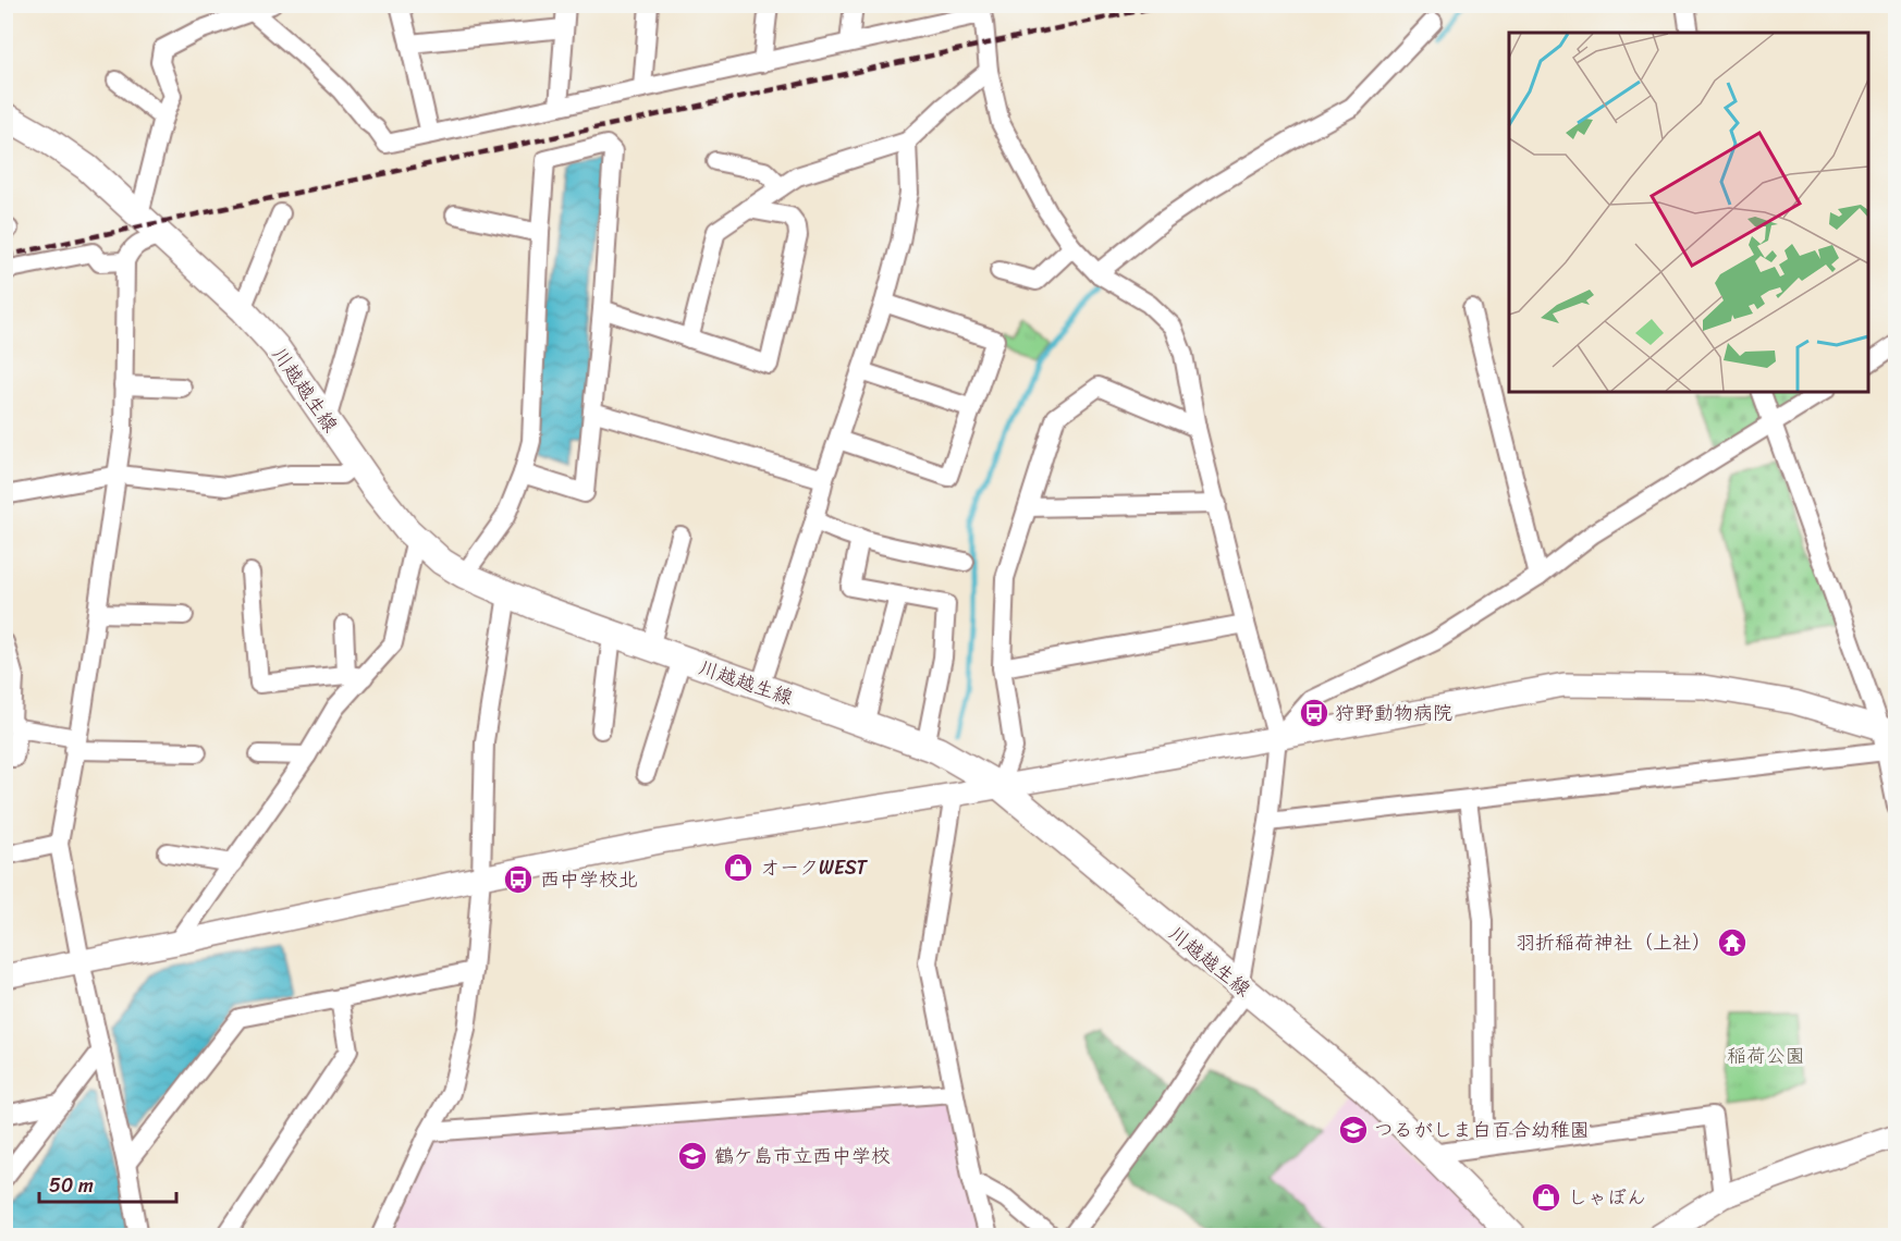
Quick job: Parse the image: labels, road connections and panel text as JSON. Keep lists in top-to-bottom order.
{
  "streets": {
    "main road": ["川越越生線"]
  },
  "parks": ["稲荷公園"],
  "places": {
    "bus stop": ["狩野動物病院", "西中学校北"],
    "shop": ["オークWEST", "しゃぼん"],
    "temple": ["羽折稲荷神社（上社）"],
    "school or university": ["つるがしま白百合幼稚園", "鶴ケ島市立西中学校"]
  },
  "scale_bar": "50 m"
}
